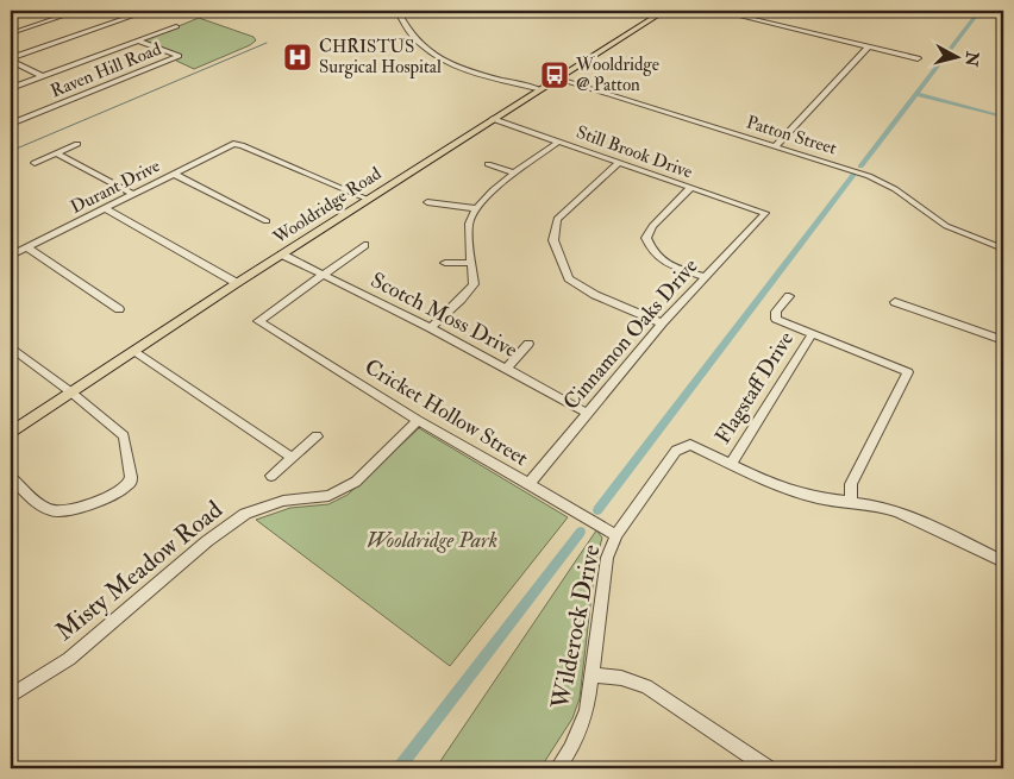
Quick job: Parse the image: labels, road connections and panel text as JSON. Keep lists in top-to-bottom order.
{
  "streets": {
    "main road": ["Wooldridge Road"],
    "street": [
      "Raven Hill Road",
      "Patton Street",
      "Still Brook Drive",
      "Durant Drive",
      "Scotch Moss Drive",
      "Cinnamon Oaks Drive",
      "Flagstaff Drive",
      "Cricket Hollow Street",
      "Misty Meadow Road",
      "Wilderock Drive"
    ]
  },
  "crossings": [
    ["Patton Street", "Wooldridge Road"],
    ["Still Brook Drive", "Wooldridge Road"],
    ["Still Brook Drive", "Cinnamon Oaks Drive"],
    ["Durant Drive", "Wooldridge Road"],
    ["Wooldridge Road", "Scotch Moss Drive"],
    ["Scotch Moss Drive", "Cinnamon Oaks Drive"],
    ["Scotch Moss Drive", "Cricket Hollow Street"],
    ["Cinnamon Oaks Drive", "Cricket Hollow Street"],
    ["Flagstaff Drive", "Wilderock Drive"],
    ["Cricket Hollow Street", "Misty Meadow Road"],
    ["Cricket Hollow Street", "Wilderock Drive"]
  ],
  "parks": ["Wooldridge Park"],
  "places": {
    "hospital": ["CHRISTUS Surgical Hospital"],
    "bus stop": ["Wooldridge @ Patton"]
  },
  "north": "right"
}
